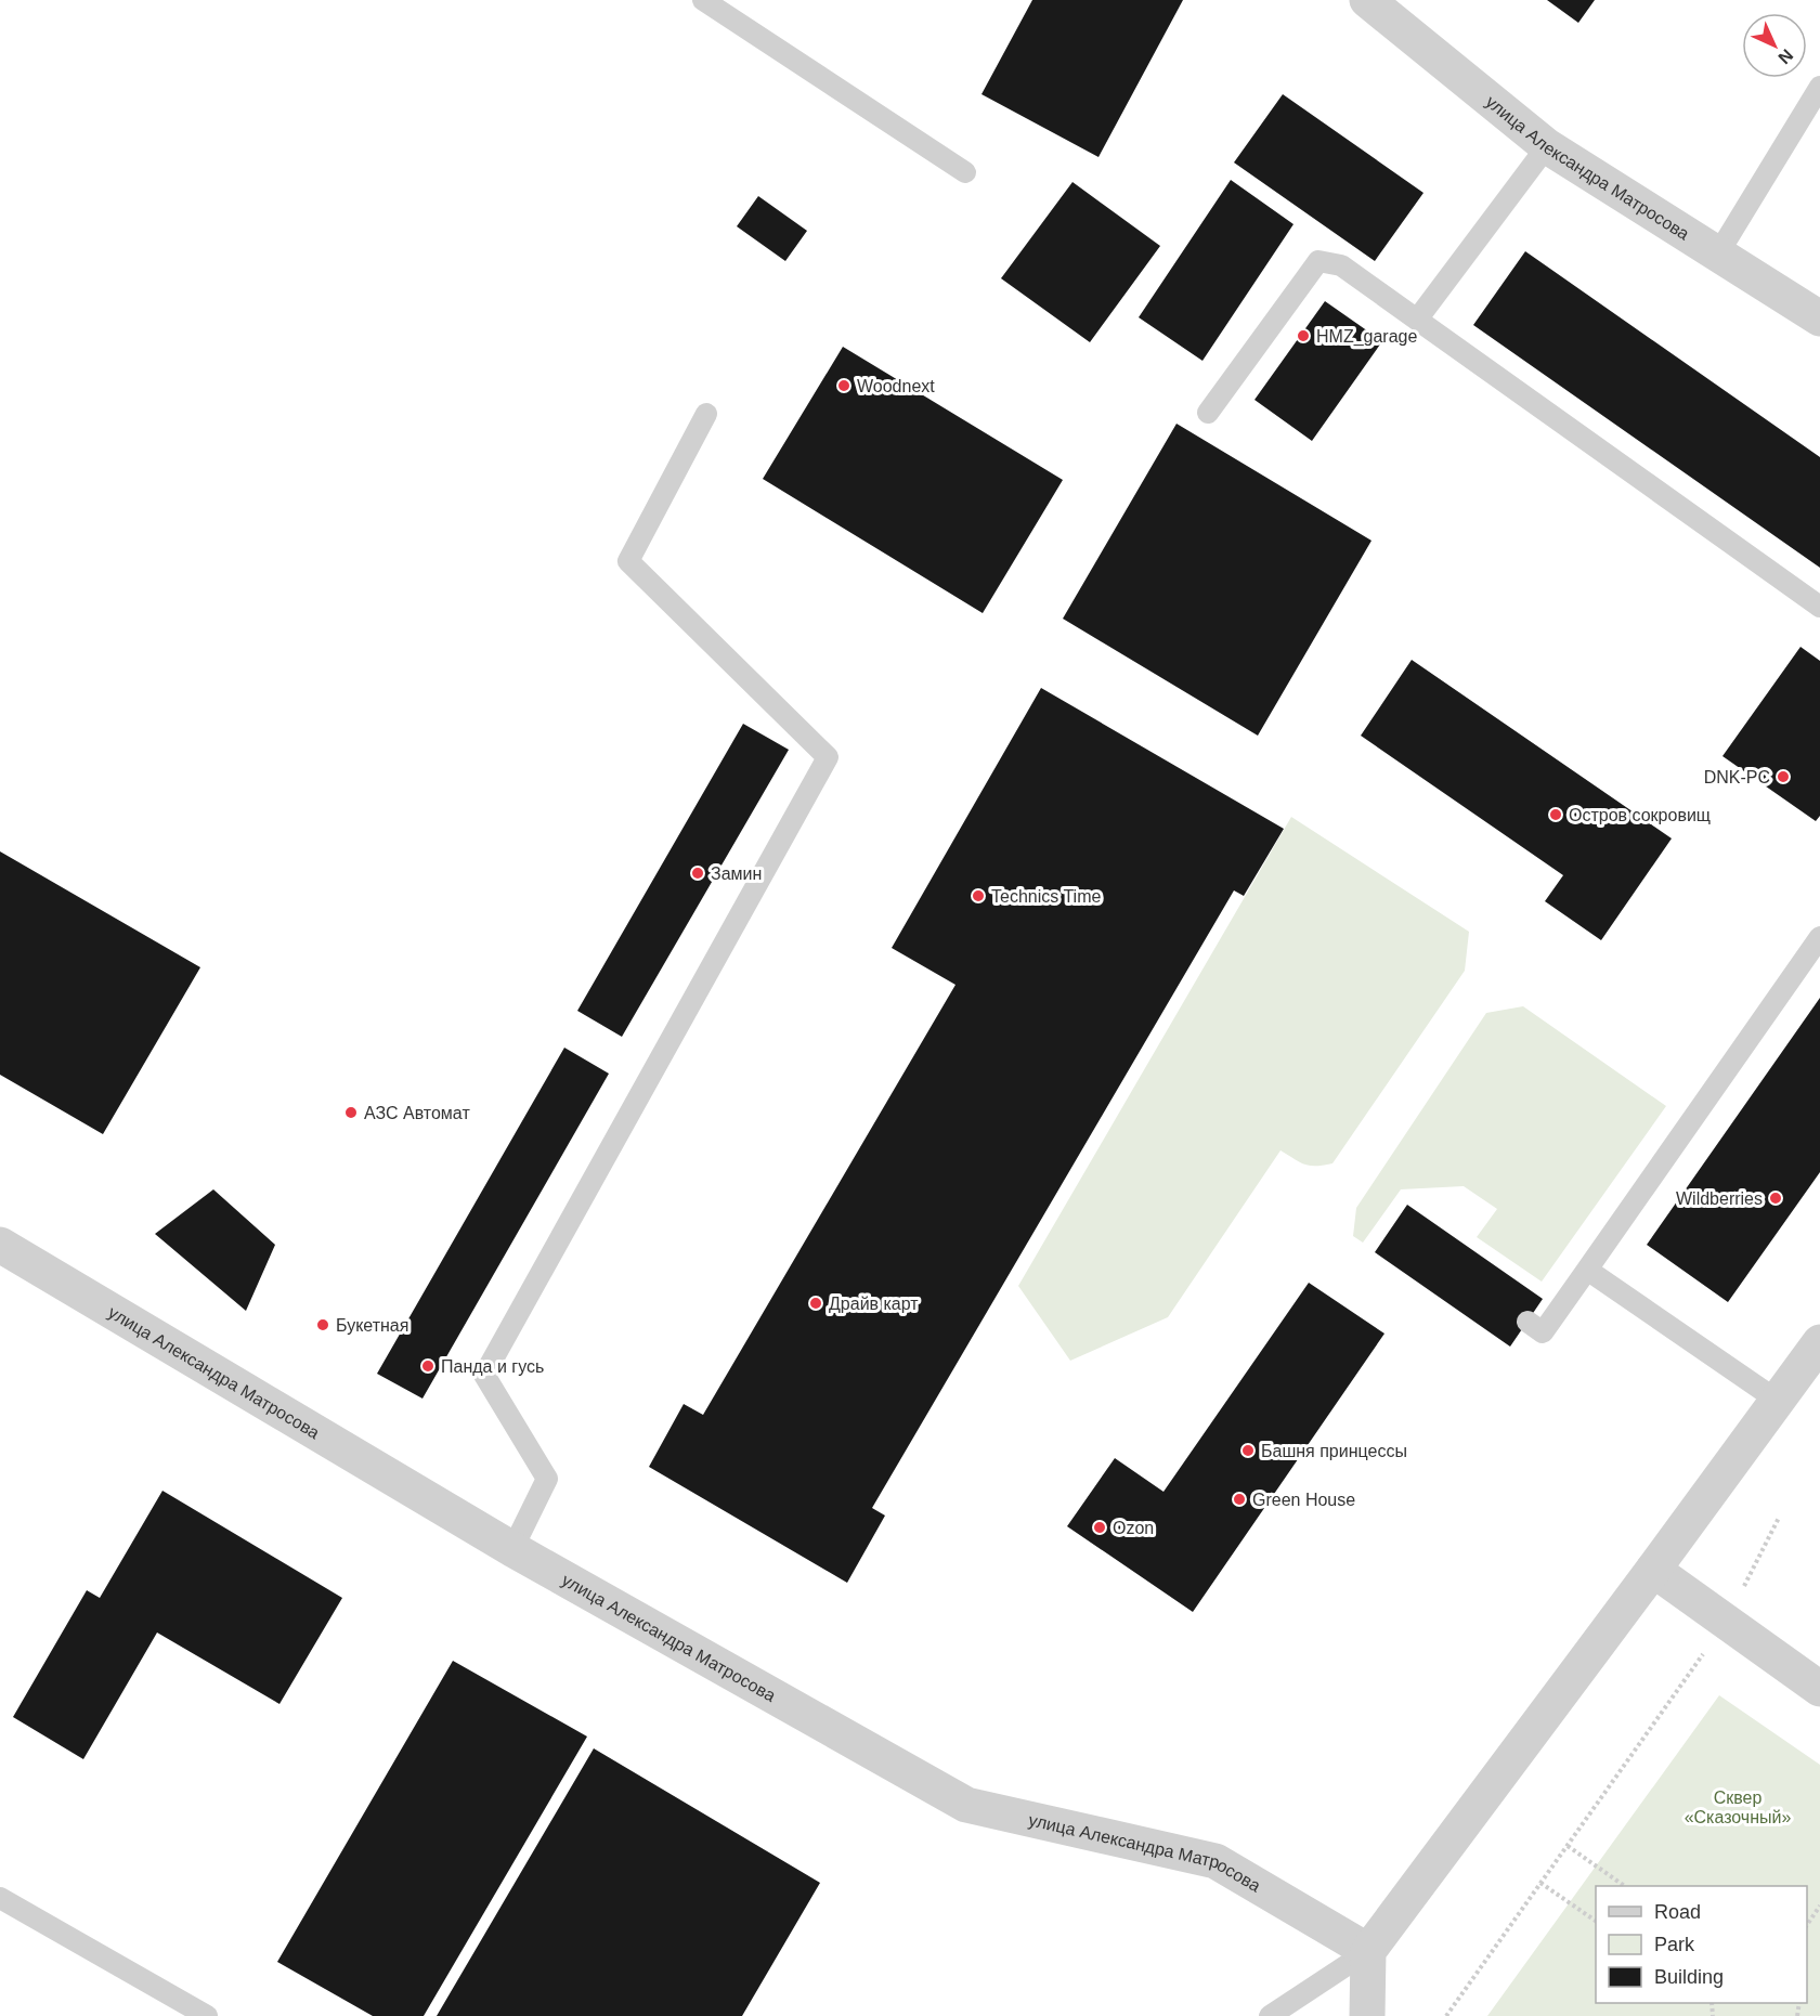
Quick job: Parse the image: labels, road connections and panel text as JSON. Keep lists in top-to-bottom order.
{
  "streets": {
    "street": ["улица Александра Матросова"]
  },
  "parks": ["Сквер «Сказочный»"],
  "places": [
    "HMZ_garage",
    "Woodnext",
    "DNK-PC",
    "Остров сокровищ",
    "Замин",
    "Technics Time",
    "АЗС Автомат",
    "Wildberries",
    "Драйв карт",
    "Букетная",
    "Панда и гусь",
    "Башня принцессы",
    "Green House",
    "Ozon"
  ],
  "legend": ["Road", "Park", "Building"],
  "north": "bottom right"
}
